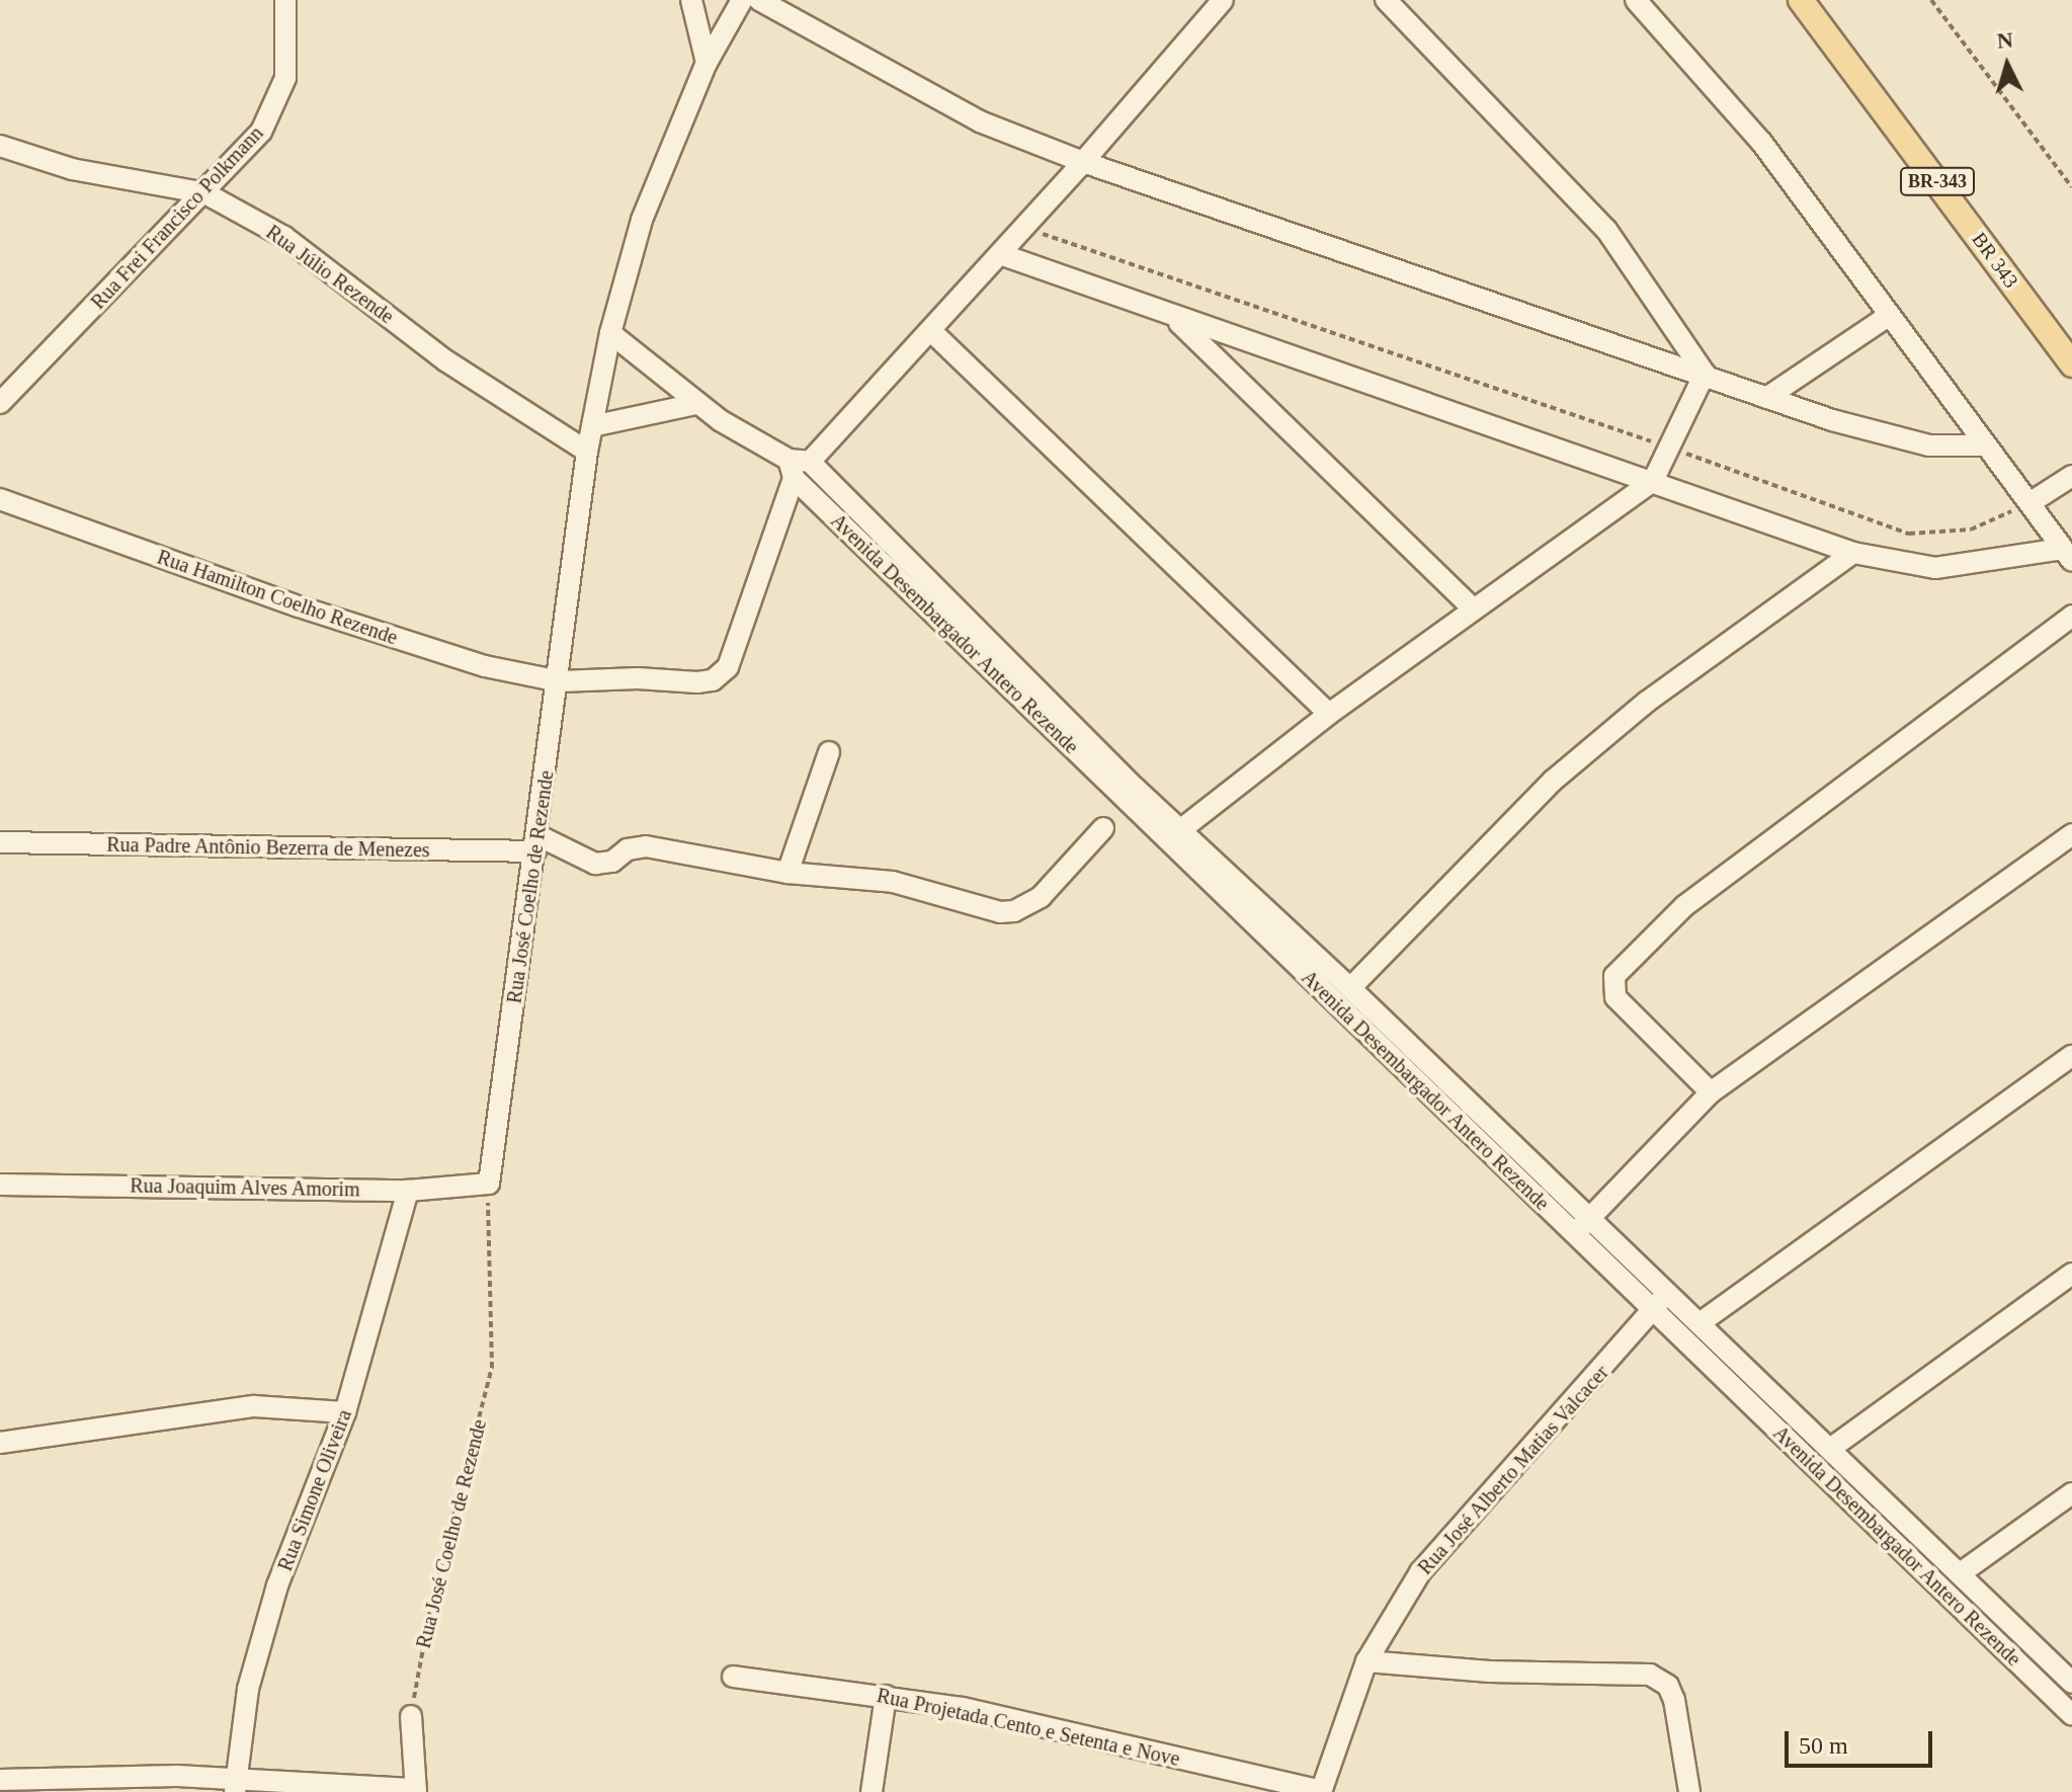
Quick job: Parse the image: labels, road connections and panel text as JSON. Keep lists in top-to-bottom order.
{
  "streets": {
    "main road": ["BR-343", "BR 343"],
    "street": [
      "Rua Frei Francisco Polkmann",
      "Rua Júlio Rezende",
      "Rua Hamilton Coelho Rezende",
      "Avenida Desembargador Antero Rezende",
      "Rua Padre Antônio Bezerra de Menezes",
      "Rua José Coelho de Rezende",
      "Rua Joaquim Alves Amorim",
      "Rua José Alberto Matias Valcacer",
      "Rua Simone Oliveira",
      "Rua Projetada Cento e Setenta e Nove"
    ]
  },
  "crossings": [
    ["Rua Frei Francisco Polkmann", "Rua Júlio Rezende"],
    ["Rua Júlio Rezende", "Rua José Coelho de Rezende"],
    ["Rua Hamilton Coelho Rezende", "Avenida Desembargador Antero Rezende"],
    ["Rua Hamilton Coelho Rezende", "Rua José Coelho de Rezende"],
    ["Avenida Desembargador Antero Rezende", "Rua José Coelho de Rezende"],
    ["Avenida Desembargador Antero Rezende", "Rua José Alberto Matias Valcacer"],
    ["Rua Padre Antônio Bezerra de Menezes", "Rua José Coelho de Rezende"],
    ["Rua José Coelho de Rezende", "Rua Joaquim Alves Amorim"],
    ["Rua Joaquim Alves Amorim", "Rua Simone Oliveira"],
    ["Rua José Alberto Matias Valcacer", "Rua Projetada Cento e Setenta e Nove"]
  ],
  "scale_bar": "50 m",
  "north": "top"
}
